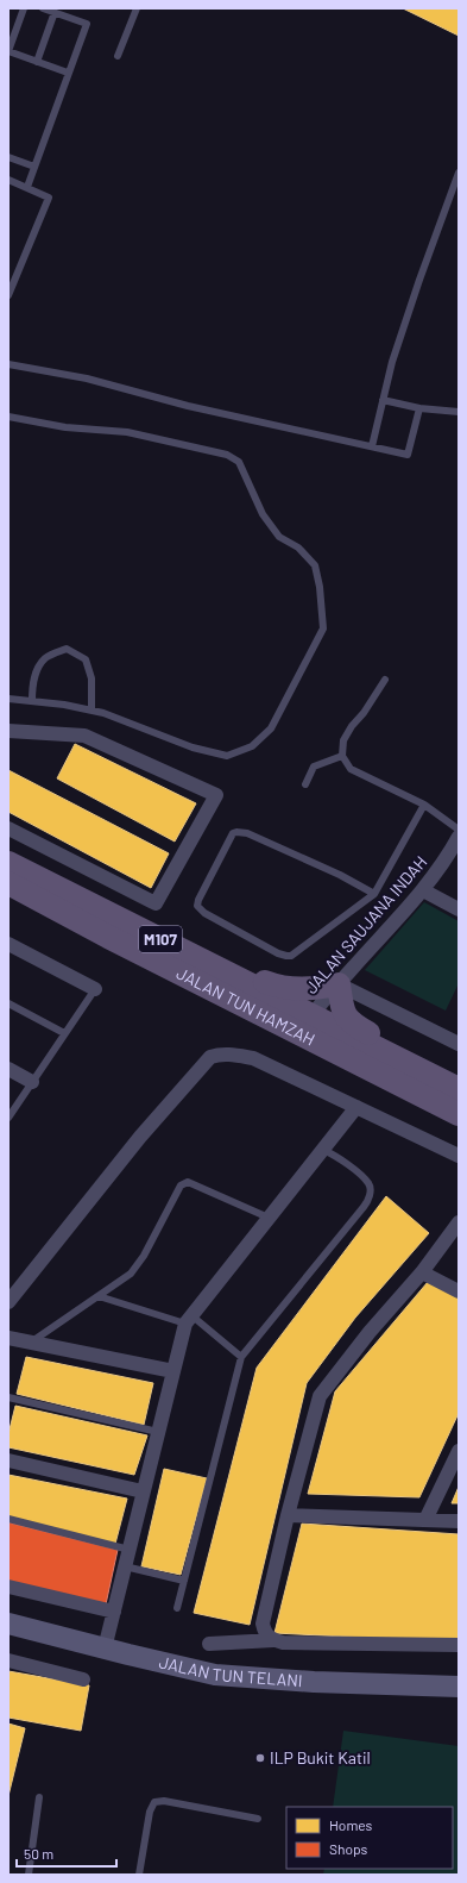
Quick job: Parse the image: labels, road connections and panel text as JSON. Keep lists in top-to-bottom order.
{
  "streets": {
    "main road": ["M107", "JALAN TUN HAMZAH"],
    "street": ["JALAN SAUJANA INDAH", "JALAN TUN TELANI"]
  },
  "crossings": [
    ["JALAN SAUJANA INDAH", "JALAN TUN HAMZAH"]
  ],
  "places": ["ILP Bukit Katil"],
  "legend": ["Homes", "Shops"],
  "scale_bar": "50 m"
}
